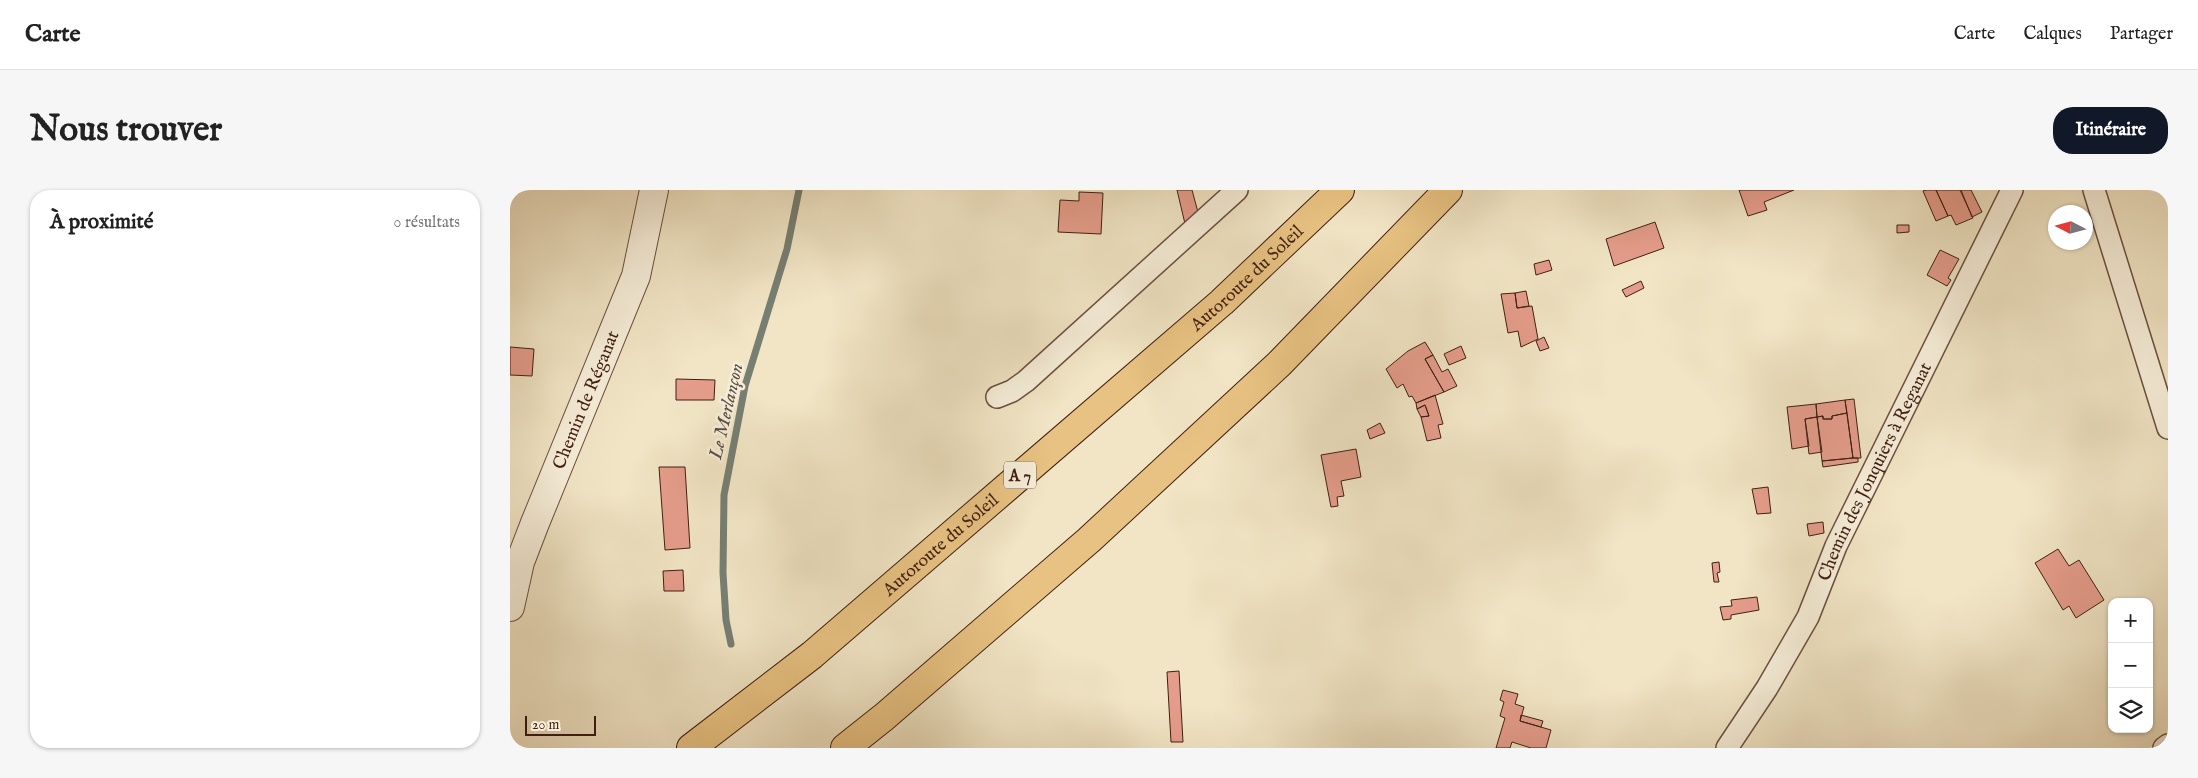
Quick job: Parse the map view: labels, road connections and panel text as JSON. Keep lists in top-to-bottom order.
{
  "streets": {
    "highway": ["Autoroute du Soleil", "A 7"],
    "street": ["Chemin de Réganat", "Chemin des Jonquiers à Reganat"]
  },
  "water": ["Le Merlançon"],
  "scale_bar": "20 m",
  "north": "left",
  "page": {
    "header": "Carte",
    "nav": ["Carte", "Calques", "Partager"],
    "buttons": "Itinéraire",
    "title": "Nous trouver",
    "heading": ["À proximité", "0 résultats"],
    "map_buttons": ["+", "−"],
    "scale": "20 m"
  }
}
